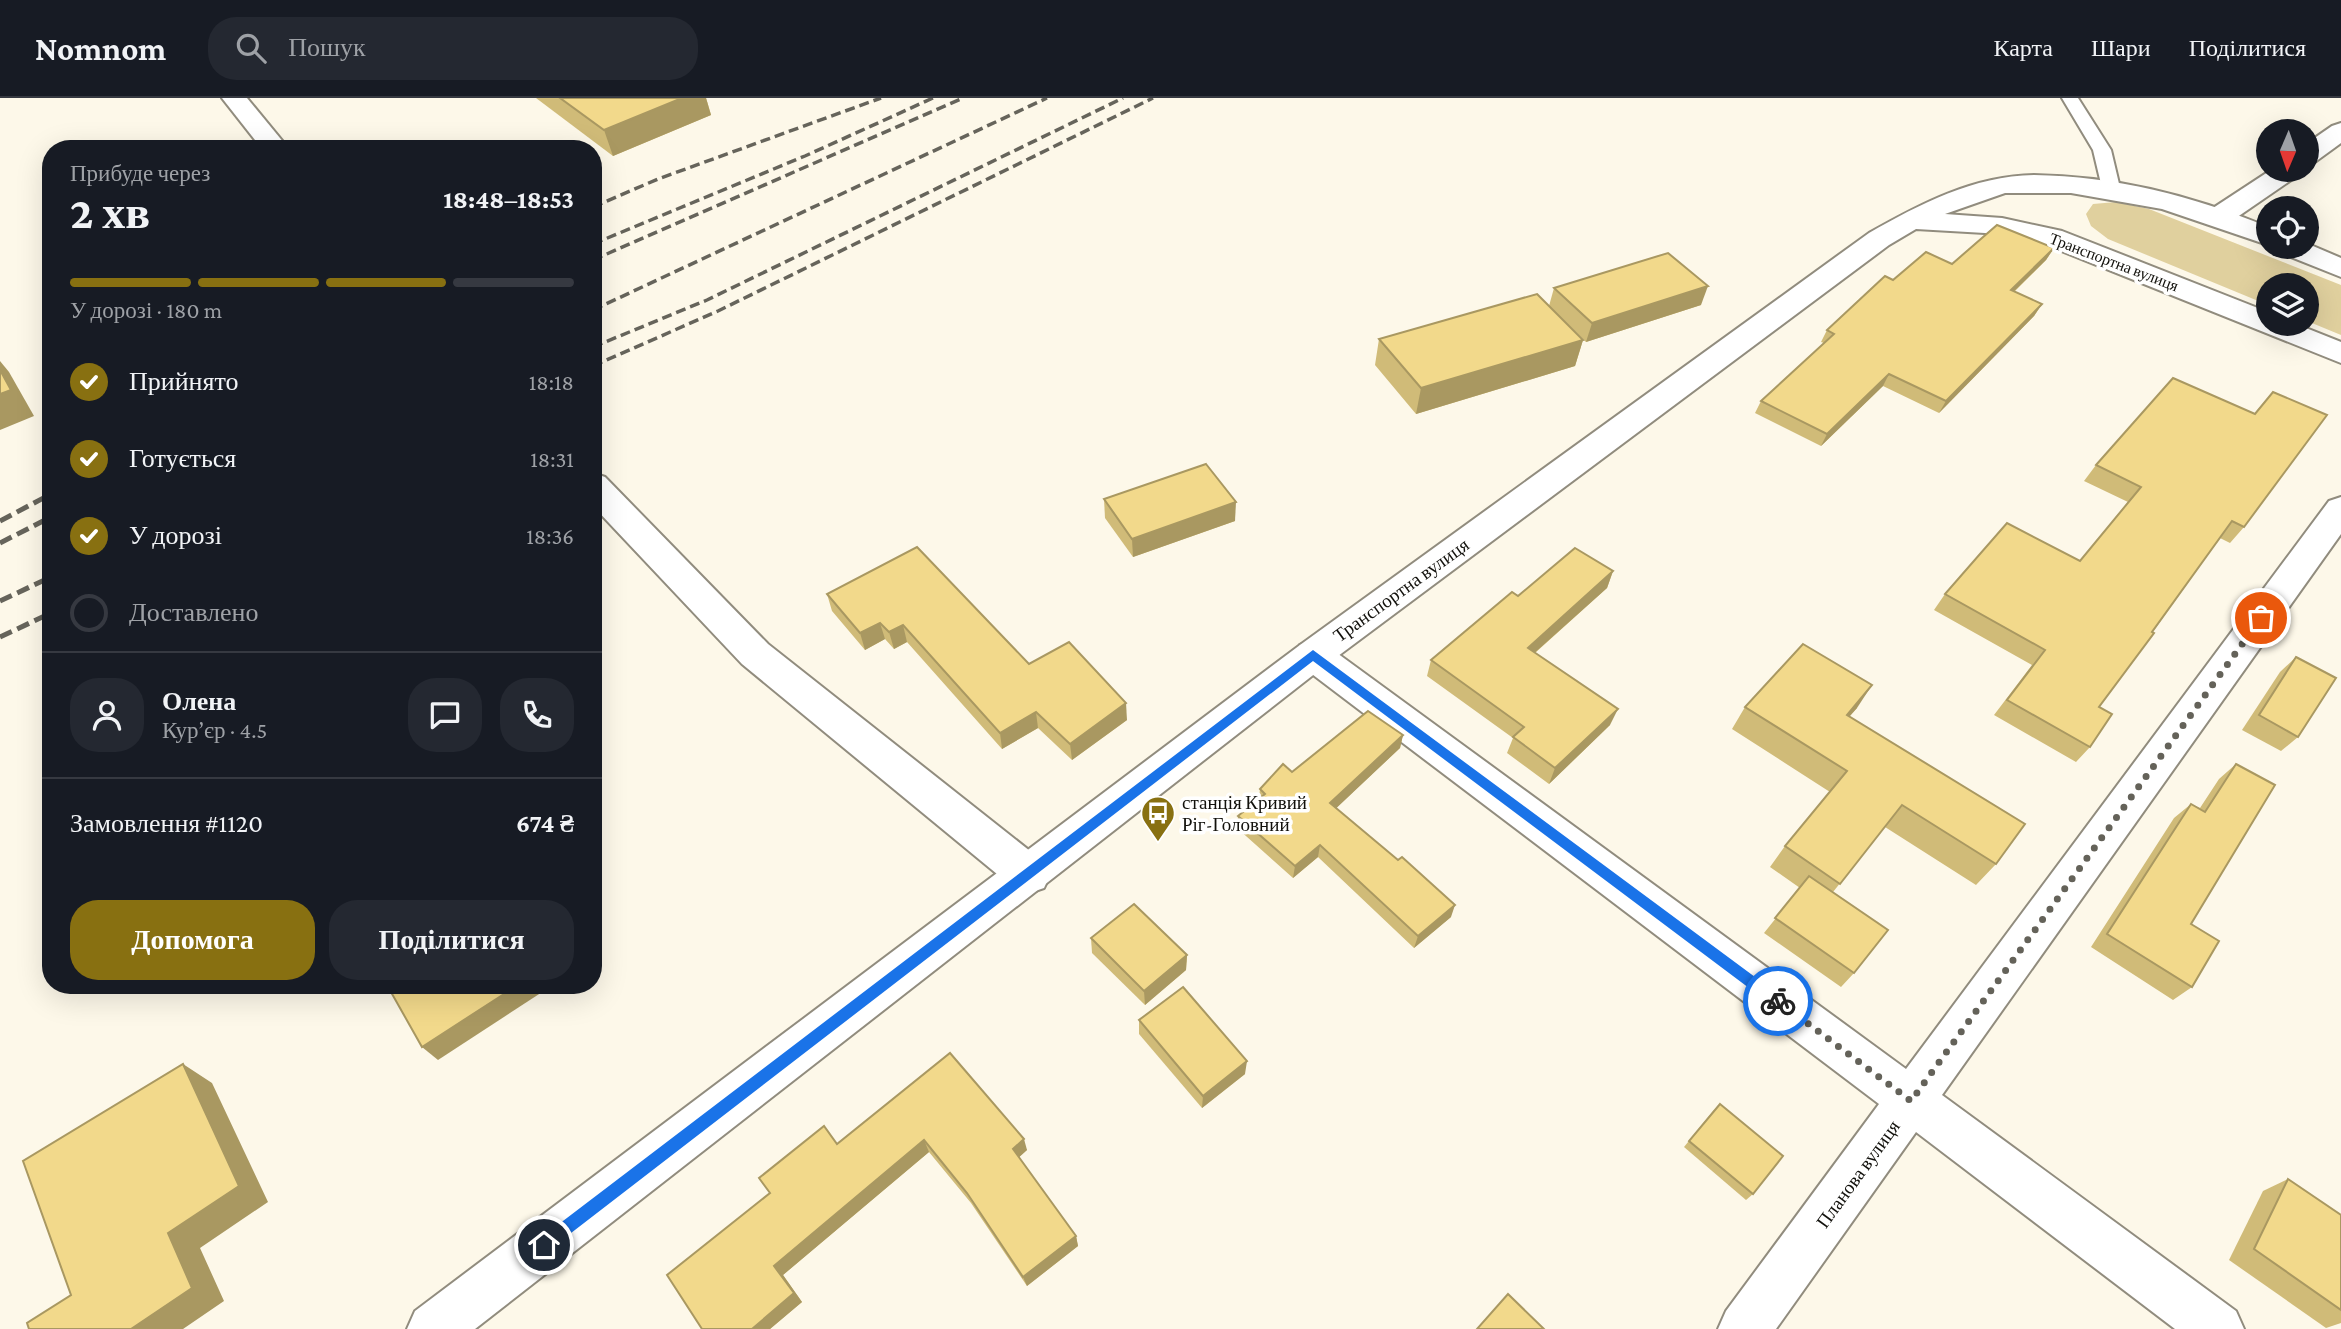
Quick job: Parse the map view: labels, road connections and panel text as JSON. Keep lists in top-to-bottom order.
{
  "streets": {
    "street": ["Транспортна вулиця", "Планова вулиця"]
  },
  "places": {
    "bus stop": ["станція Кривий Ріг-Головний"]
  },
  "north": "bottom",
  "page": {
    "header": "Nomnom",
    "search": "Пошук",
    "nav": ["Карта", "Шари", "Поділитися"],
    "heading": ["2 хв", "Прибуде через", "18:48–18:53"],
    "panel": [
      "Олена",
      "Кур’єр · 4.5",
      "Замовлення #1120",
      "674 ₴"
    ],
    "bar": "У дорозі · 180 m",
    "list": [
      ["Прийнято", "18:18"],
      ["Готується", "18:31"],
      ["У дорозі", "18:36"],
      "Доставлено"
    ],
    "buttons": ["Допомога", "Поділитися"]
  }
}
